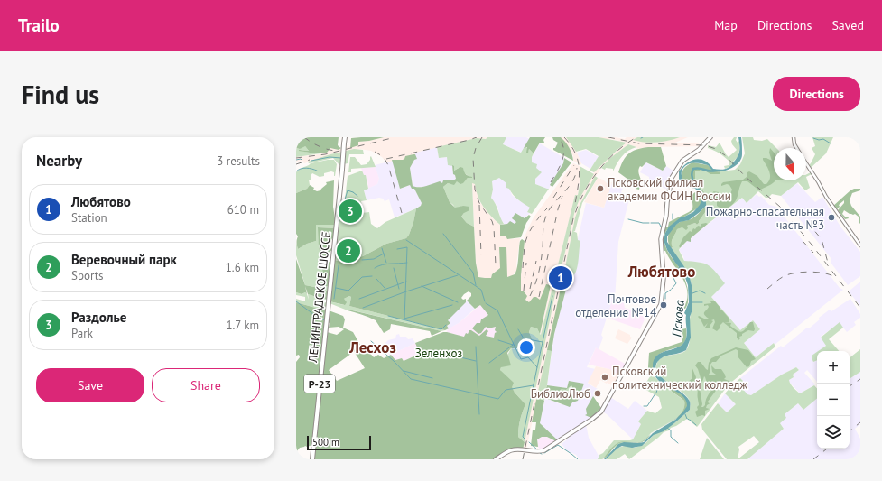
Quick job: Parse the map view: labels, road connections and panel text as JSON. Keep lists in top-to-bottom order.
{
  "streets": {
    "highway": ["ЛЕНИНГРАДСКОЕ ШОССЕ", "Р-23"]
  },
  "districts": ["Любятово", "Лесхоз"],
  "water": ["Пскова"],
  "parks": ["Зеленхоз"],
  "places": [
    "Псковский филиал академии ФСИН России",
    "Пожарно-спасательная часть №3",
    "Почтовое отделение №14",
    "Псковский политехнический колледж",
    "БиблиоЛюб"
  ],
  "scale_bar": "500 m",
  "north": "bottom",
  "page": {
    "header": "Trailo",
    "nav": ["Map", "Directions", "Saved"],
    "buttons": [
      "Directions",
      ["Save", "Share"]
    ],
    "title": "Find us",
    "heading": ["Nearby", "3 results"],
    "list": [
      {
        "mark": "1",
        "name": "Любятово",
        "note": "Station",
        "value": "610 m"
      },
      {
        "mark": "2",
        "name": "Веревочный парк",
        "note": "Sports",
        "value": "1.6 km"
      },
      {
        "mark": "3",
        "name": "Раздолье",
        "note": "Park",
        "value": "1.7 km"
      }
    ],
    "pins": ["3", "2", "1"],
    "map_buttons": ["+", "−"],
    "scale": "500 m"
  }
}
